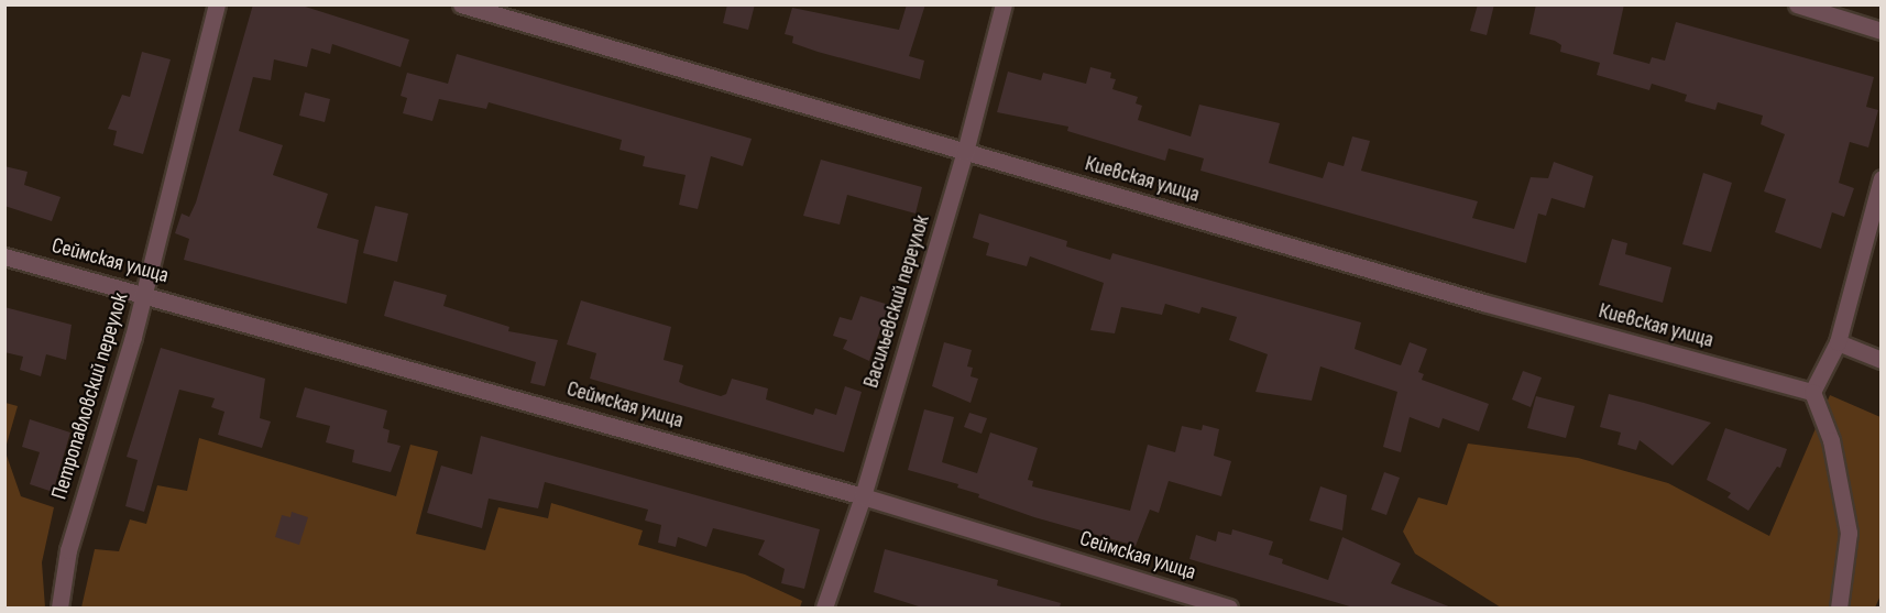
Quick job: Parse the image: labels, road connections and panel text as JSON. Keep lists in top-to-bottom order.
{
  "streets": {
    "street": [
      "Киевская улица",
      "Сеймская улица",
      "Васильевский переулок",
      "Петропавловский переулок"
    ]
  },
  "crossings": [
    ["Киевская улица", "Васильевский переулок"],
    ["Сеймская улица", "Васильевский переулок"],
    ["Сеймская улица", "Петропавловский переулок"]
  ]
}
